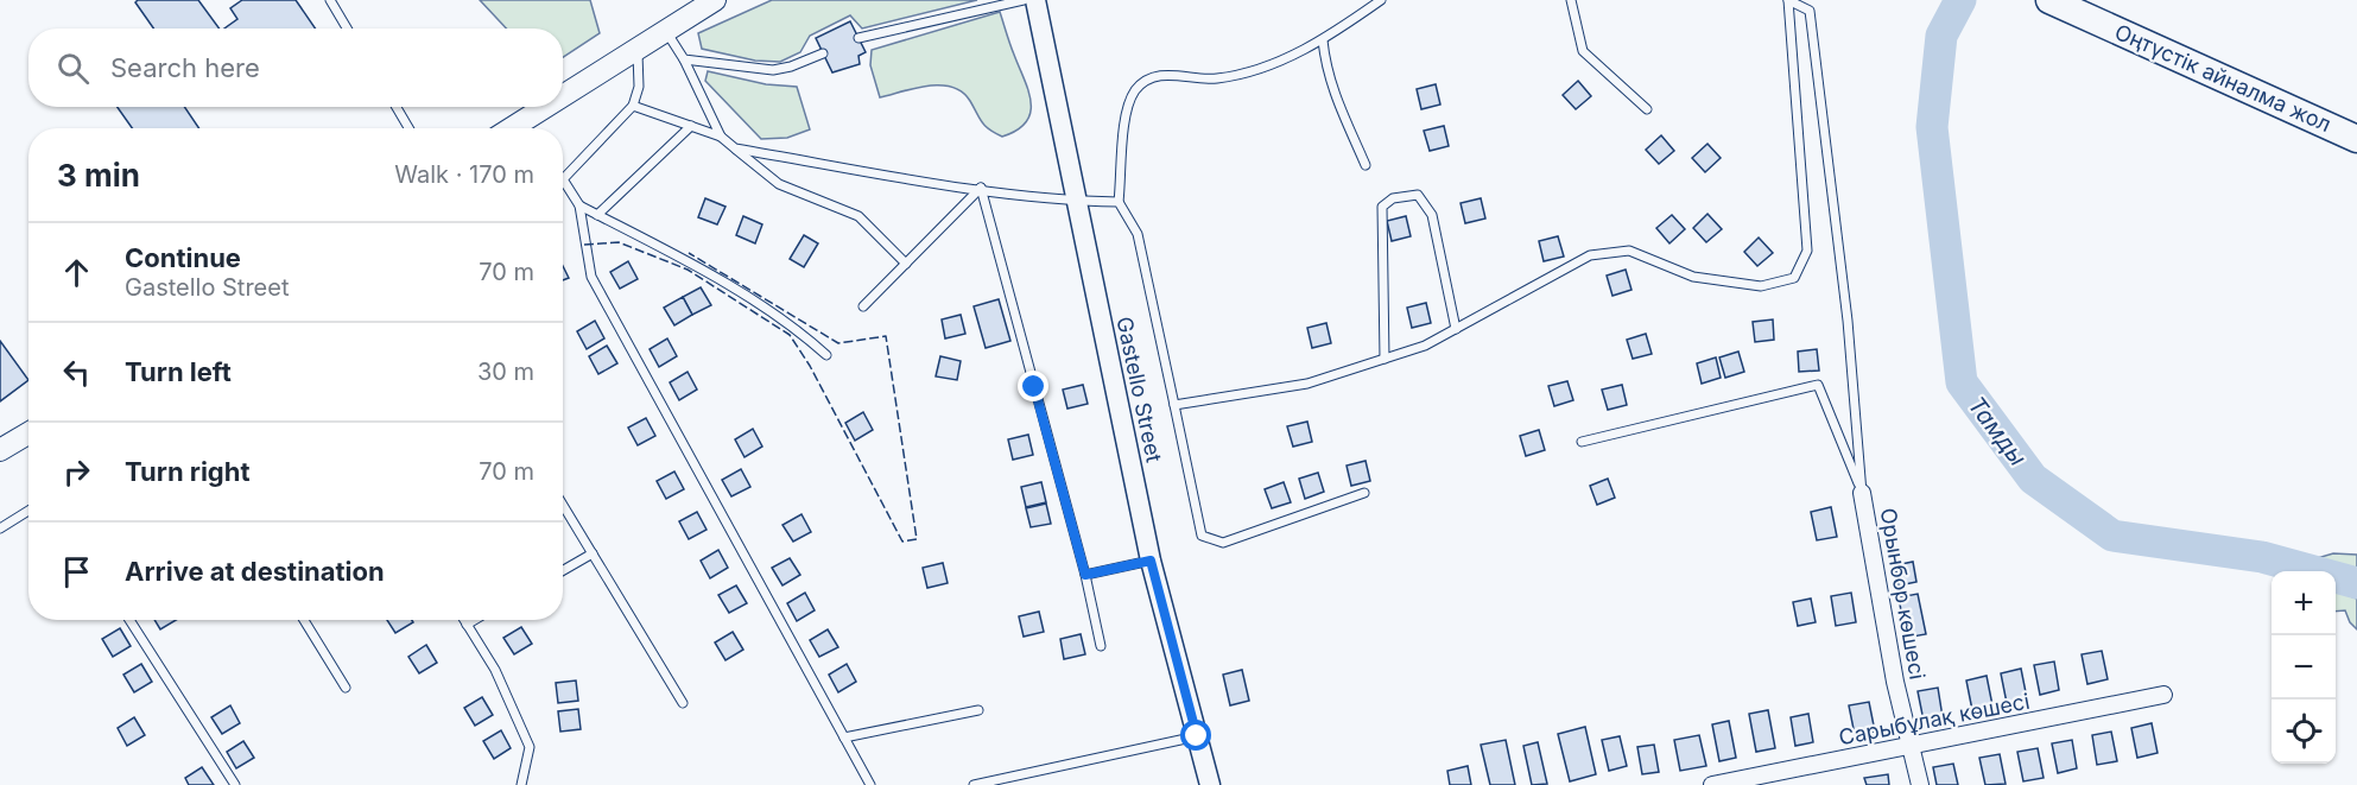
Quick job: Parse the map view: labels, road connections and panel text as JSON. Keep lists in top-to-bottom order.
{
  "streets": {
    "highway": ["Оңтүстік айналма жол"],
    "street": ["Gastello Street", "Орынбор көшесі", "Сарыбұлақ көшесі"]
  },
  "crossings": [
    ["Орынбор көшесі", "Сарыбұлақ көшесі"]
  ],
  "water": ["Тамды"],
  "page": {
    "search": "Search here",
    "heading": ["3 min", "Walk · 170 m"],
    "list": [
      ["Continue", "Gastello Street", "70 m"],
      ["Turn left", "30 m"],
      ["Turn right", "70 m"],
      "Arrive at destination"
    ],
    "map_buttons": ["+", "−"]
  }
}
